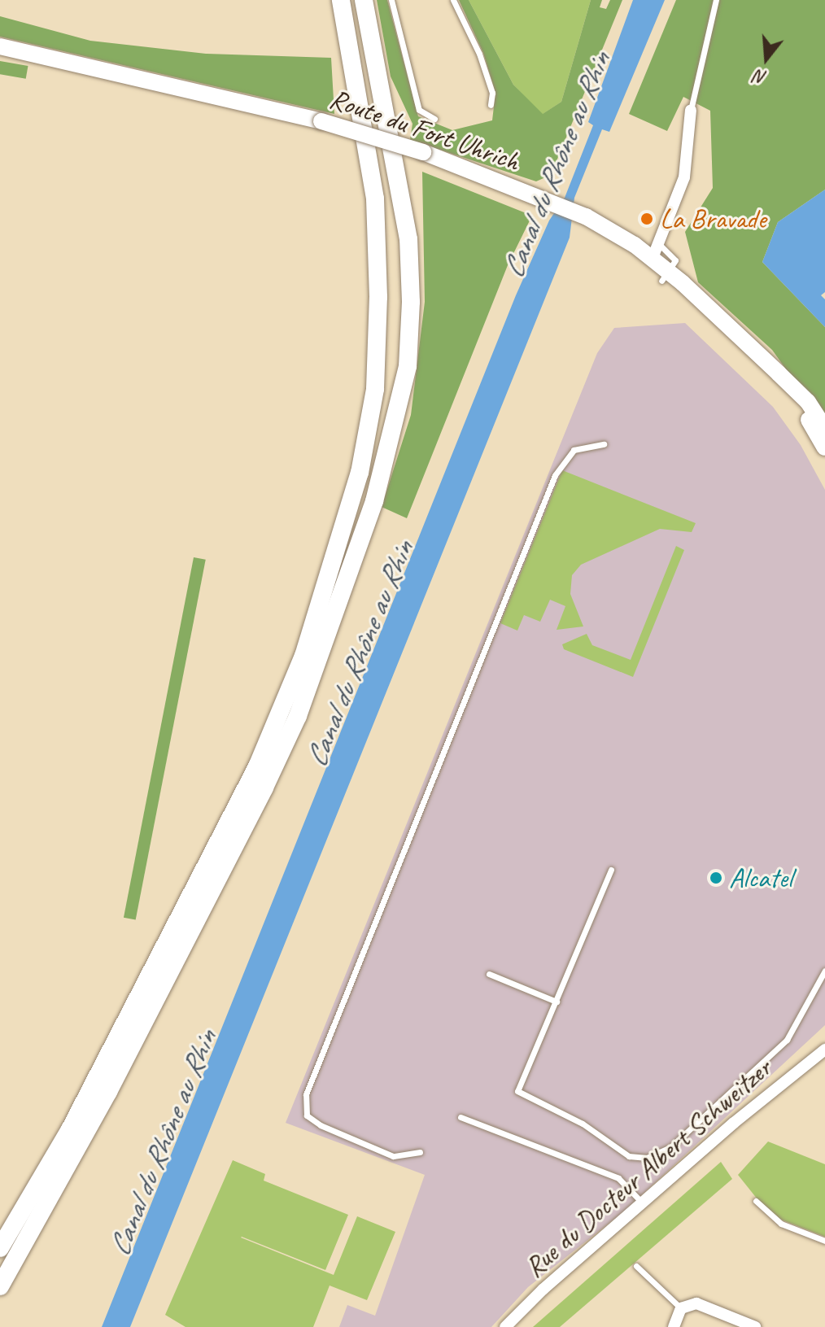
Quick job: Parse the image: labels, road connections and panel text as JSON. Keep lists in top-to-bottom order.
{
  "streets": {
    "street": ["Route du Fort Uhrich", "Rue du Docteur Albert Schweitzer"]
  },
  "water": ["Canal du Rhône au Rhin"],
  "places": ["La Bravade", "Alcatel"],
  "north": "bottom"
}
